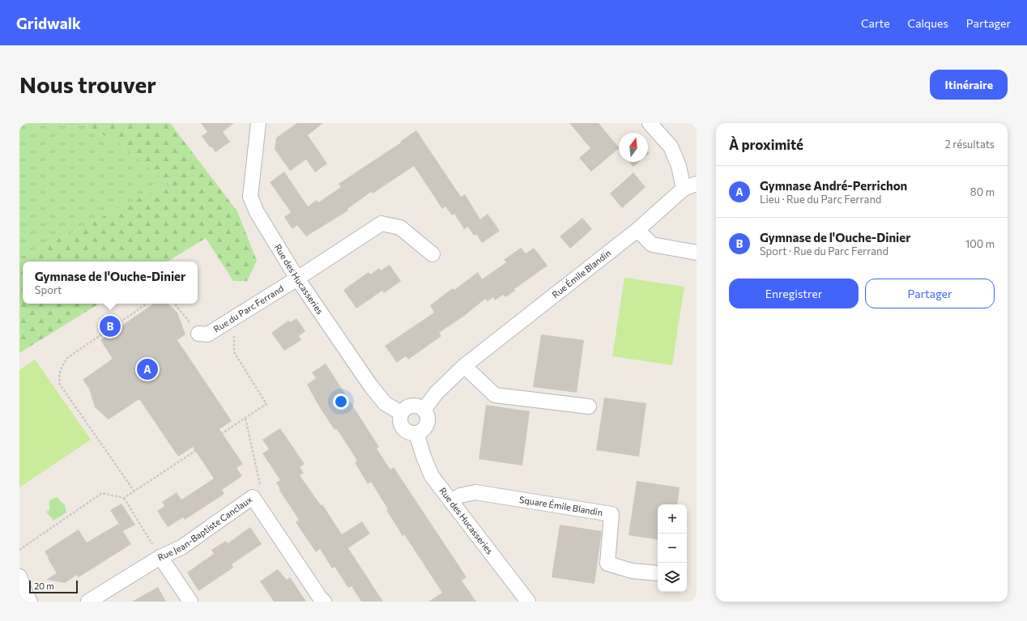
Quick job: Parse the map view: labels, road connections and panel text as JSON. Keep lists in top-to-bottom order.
{
  "streets": {
    "street": [
      "Rue Émile Blandin",
      "Rue des Hucasseries",
      "Rue du Parc Ferrand",
      "Square Émile Blandin",
      "Rue Jean-Baptiste Canclaux"
    ]
  },
  "crossings": [
    ["Rue Émile Blandin", "Rue des Hucasseries"],
    ["Rue des Hucasseries", "Rue du Parc Ferrand"],
    ["Rue des Hucasseries", "Square Émile Blandin"]
  ],
  "scale_bar": "20 m",
  "north": "top",
  "page": {
    "header": "Gridwalk",
    "nav": ["Carte", "Calques", "Partager"],
    "buttons": [
      "Itinéraire",
      ["Enregistrer", "Partager"]
    ],
    "title": "Nous trouver",
    "heading": ["À proximité", "2 résultats"],
    "list": [
      {
        "mark": "A",
        "name": "Gymnase André-Perrichon",
        "note": "Lieu · Rue du Parc Ferrand",
        "value": "80 m"
      },
      {
        "mark": "B",
        "name": "Gymnase de l'Ouche-Dinier",
        "note": "Sport · Rue du Parc Ferrand",
        "value": "100 m"
      }
    ],
    "popup": ["Gymnase de l'Ouche-Dinier", "Sport"],
    "pins": ["B", "A"],
    "map_buttons": ["+", "−"],
    "scale": "20 m"
  }
}
